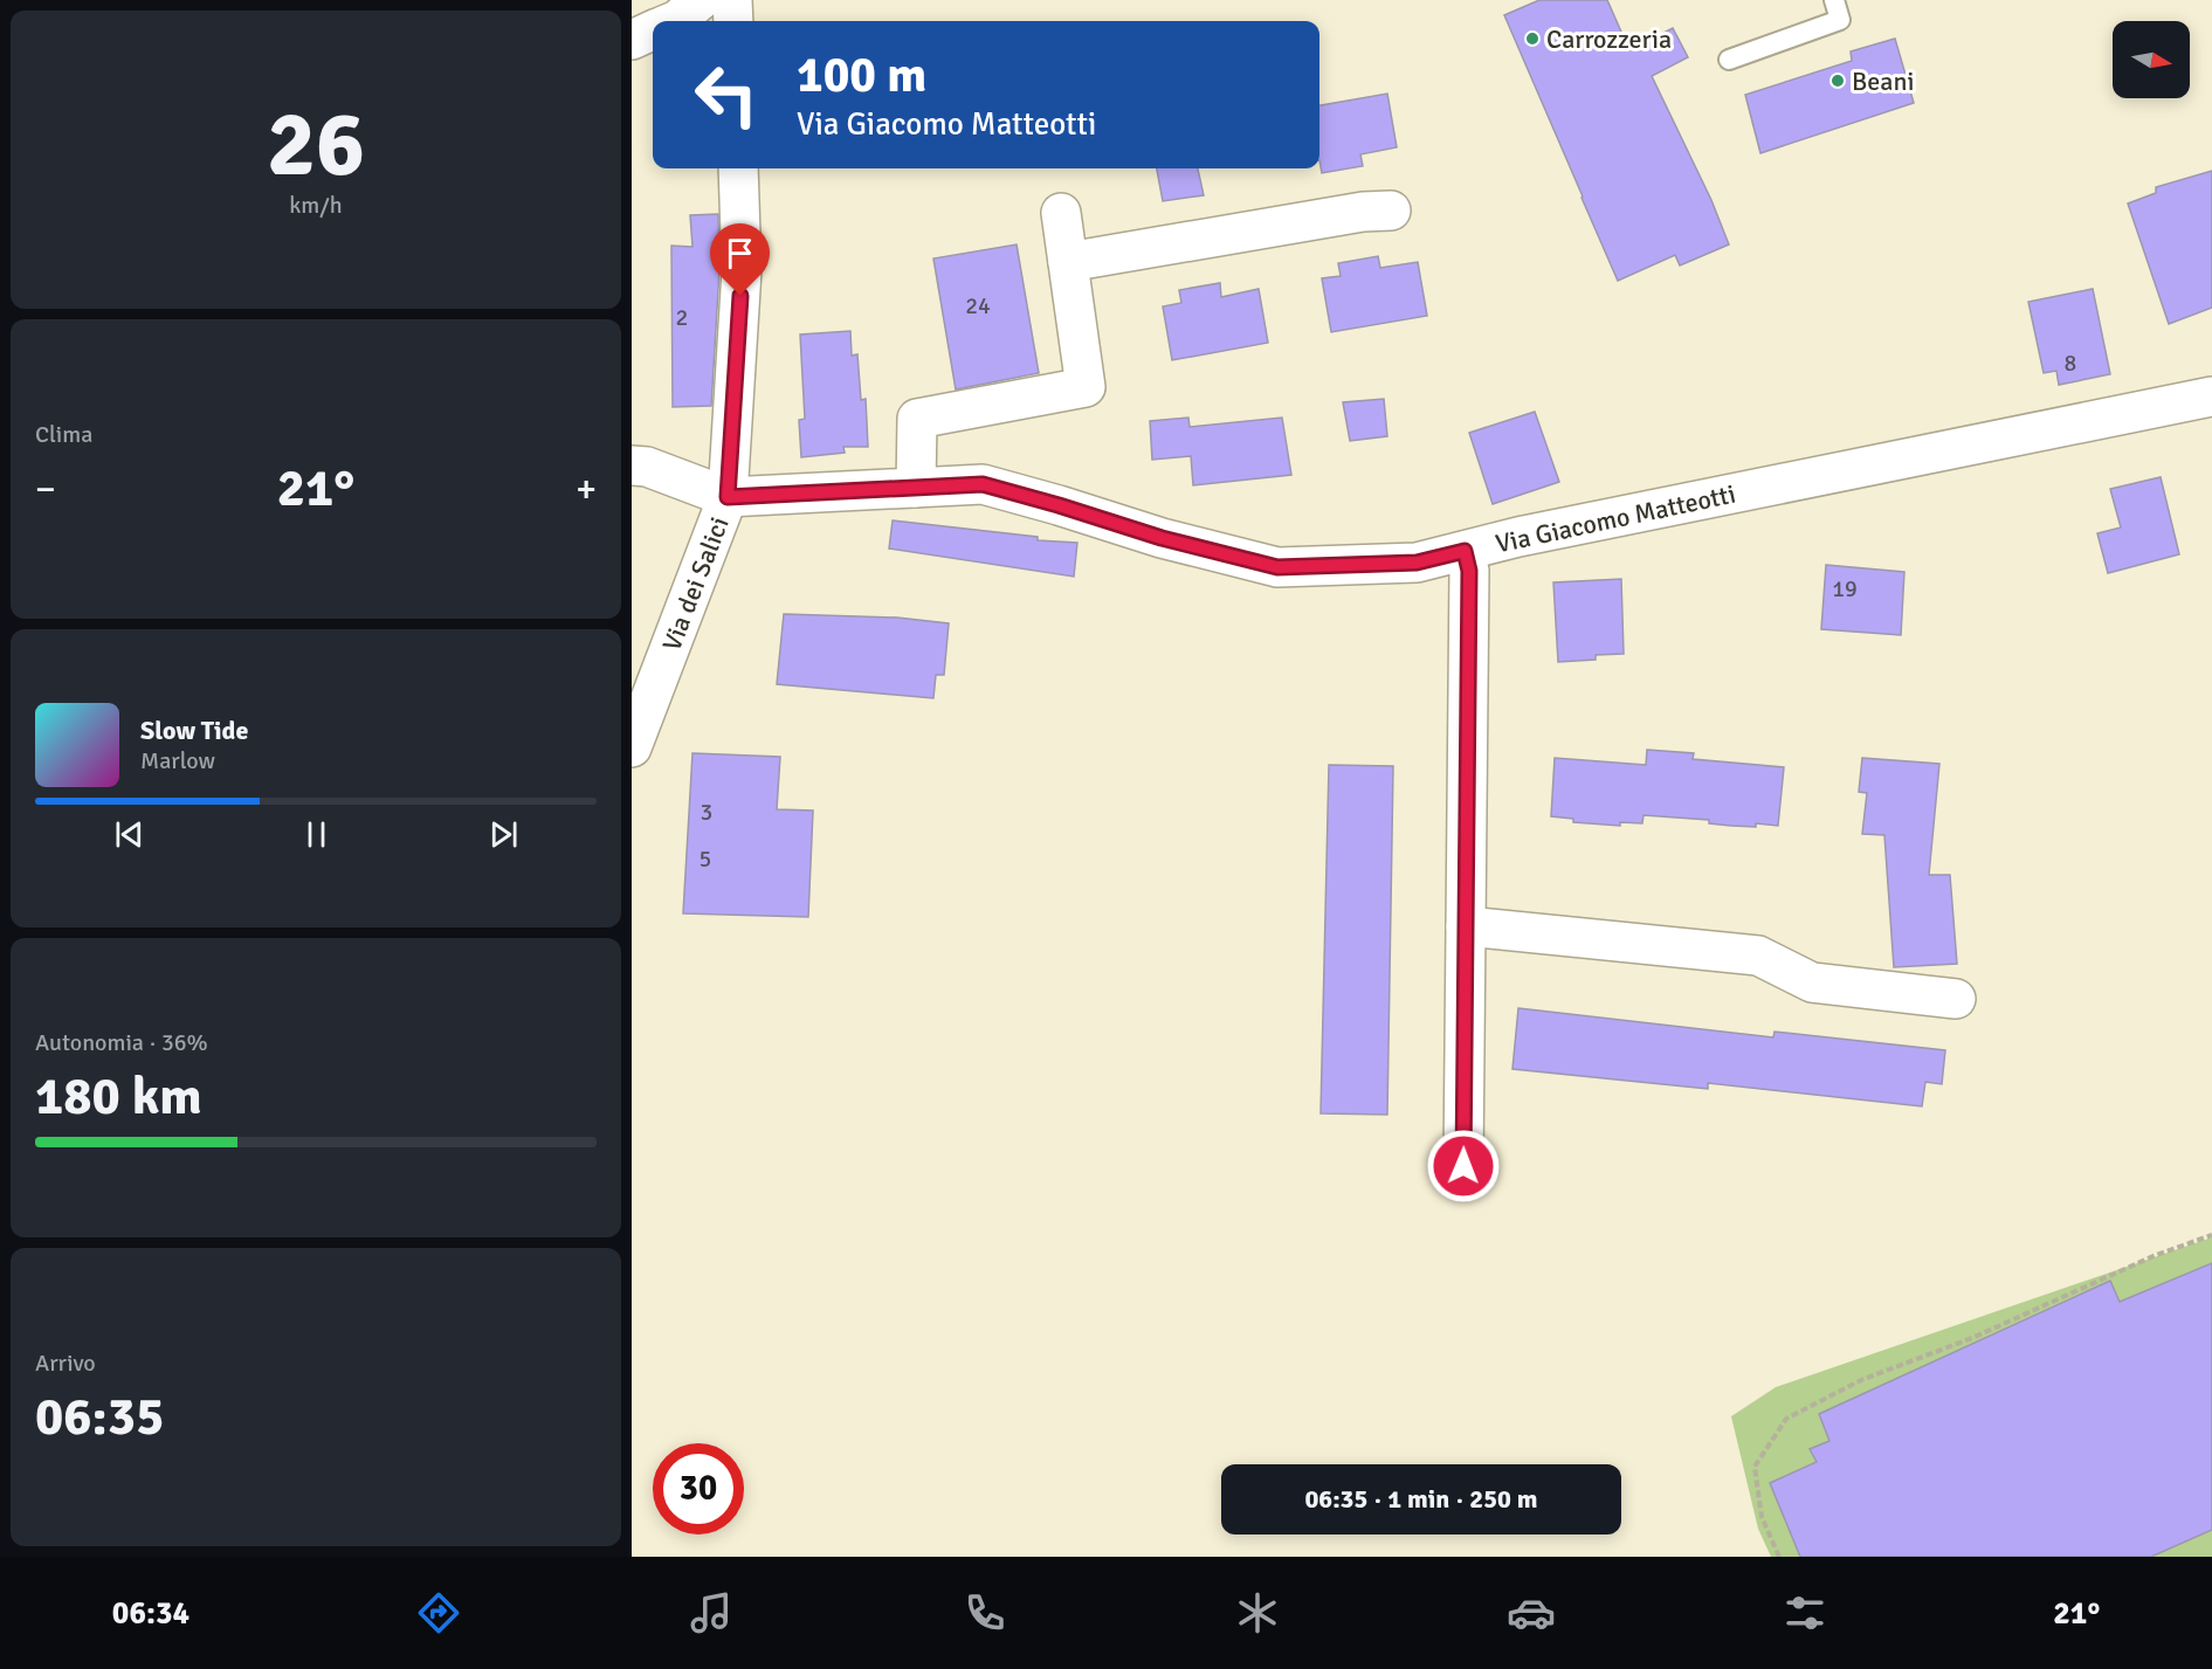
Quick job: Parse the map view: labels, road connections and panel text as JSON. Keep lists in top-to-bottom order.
{
  "streets": {
    "street": ["Via Giacomo Matteotti", "Via dei Salici"]
  },
  "crossings": [
    ["Via Giacomo Matteotti", "Via dei Salici"]
  ],
  "places": ["Carrozzeria", "Beani"],
  "house_numbers": [
    "24",
    "2",
    "8",
    "19",
    "3",
    "5"
  ],
  "north": "right",
  "page": {
    "tile": [
      ["26", "km/h"],
      "Clima",
      ["Autonomia · 36%", "180 km"],
      ["Arrivo", "06:35"]
    ],
    "turn": ["100 m", "Via Giacomo Matteotti"],
    "heat": ["−", "21°", "+"],
    "song": ["Slow Tide", "Marlow"],
    "limit": "30",
    "trip": "06:35 · 1 min · 250 m",
    "tabs": ["06:34", "21°"]
  }
}
